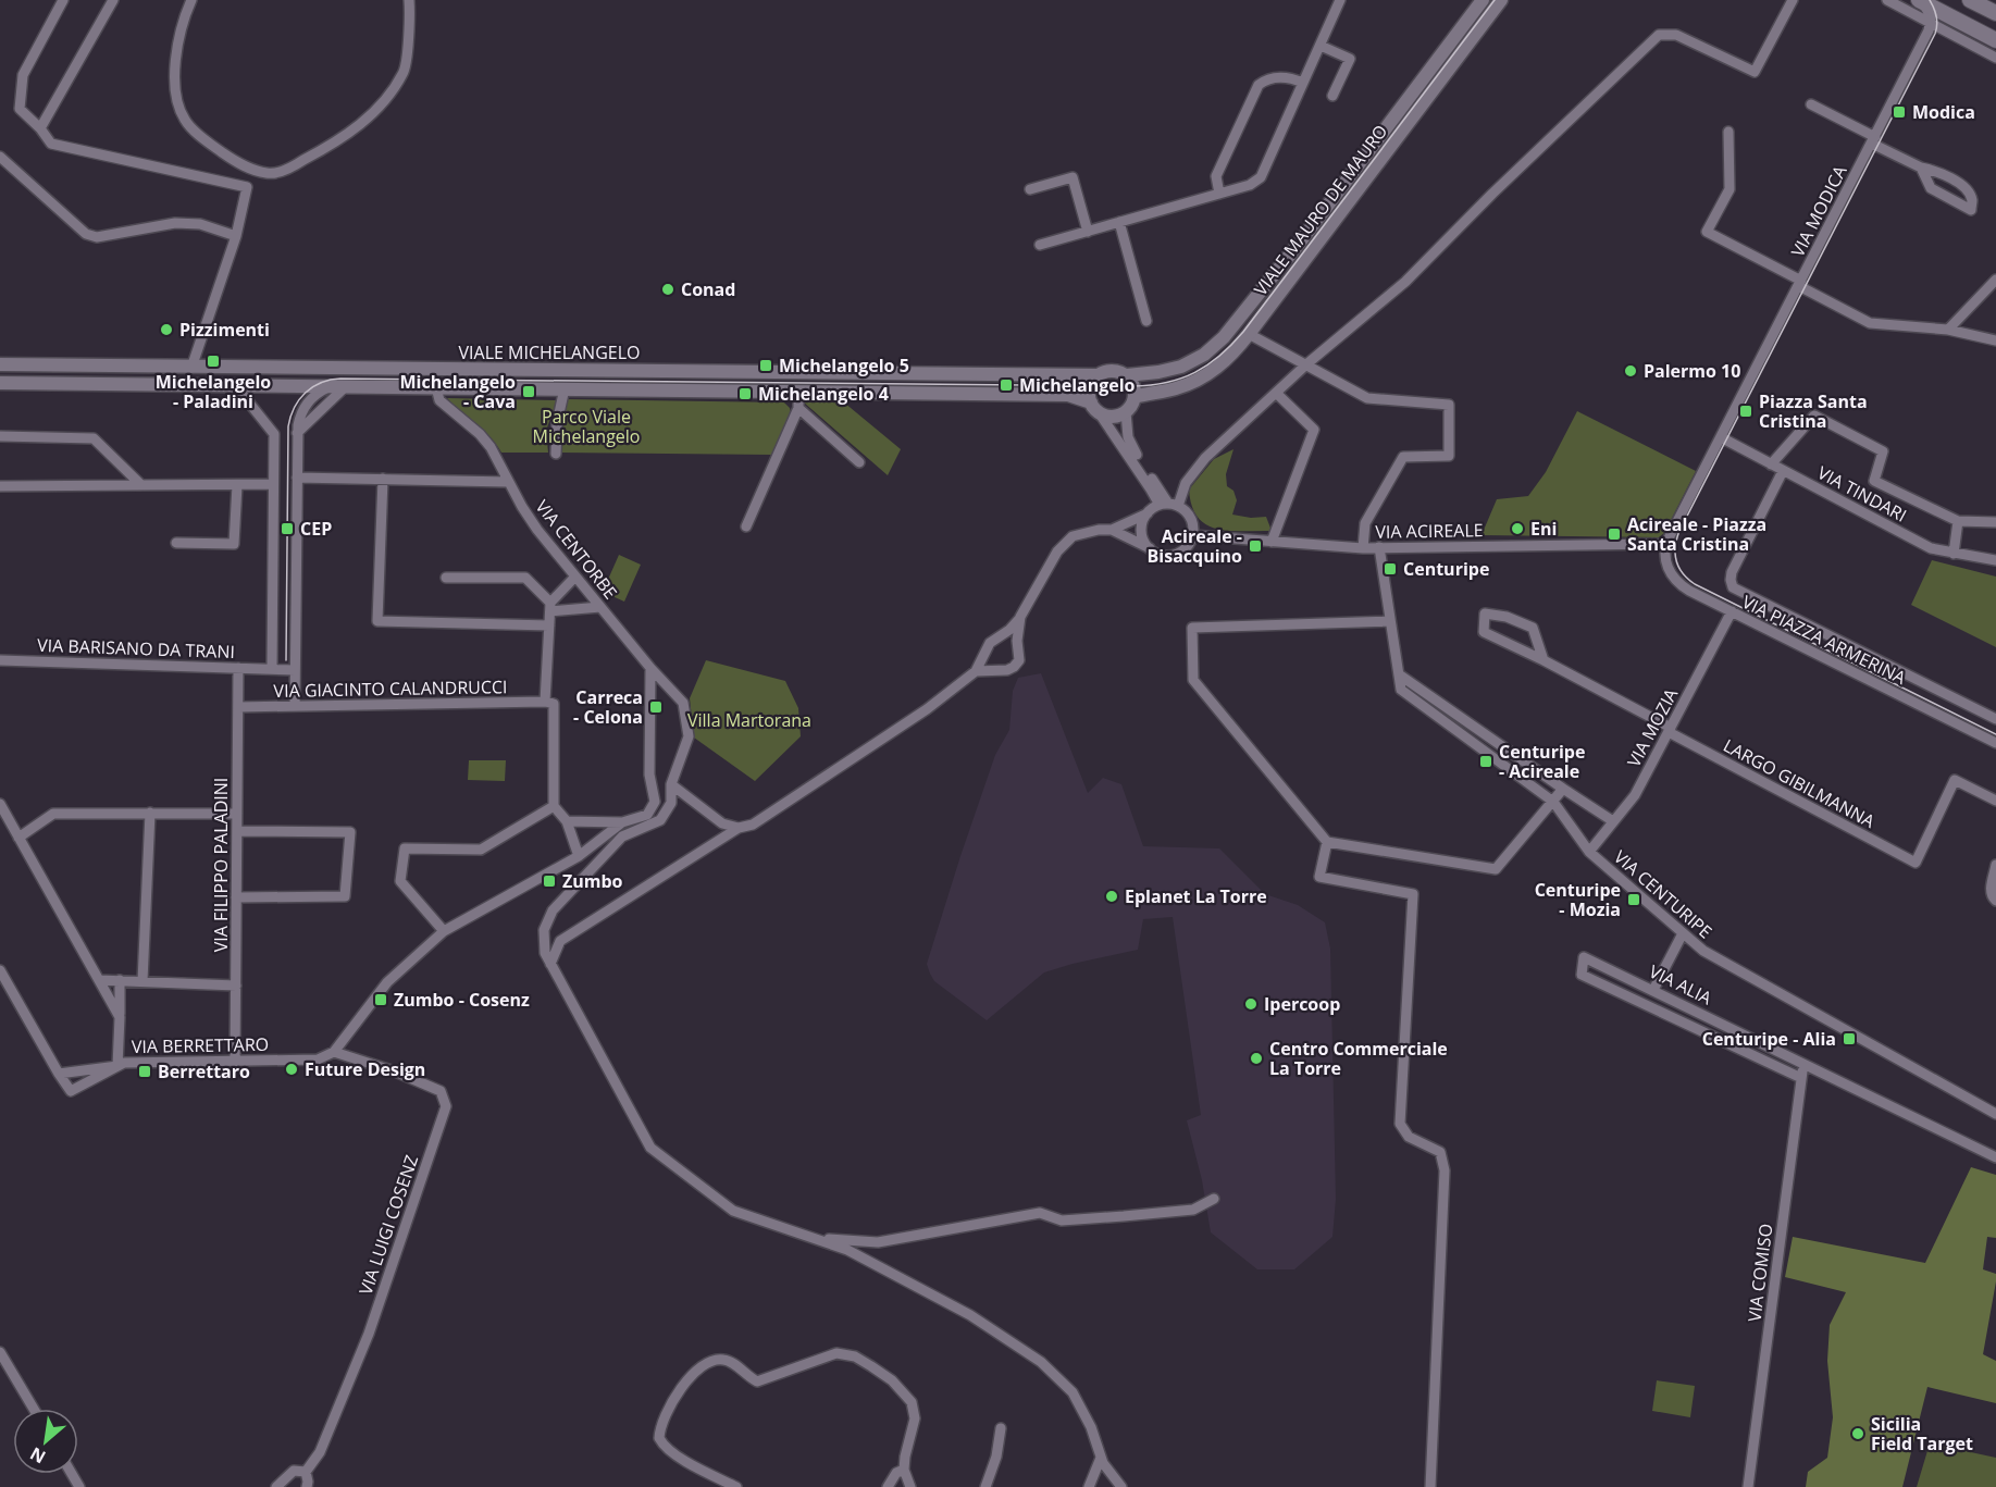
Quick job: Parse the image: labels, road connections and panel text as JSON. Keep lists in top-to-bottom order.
{
  "streets": {
    "street": [
      "VIALE MAURO DE MAURO",
      "VIA MODICA",
      "VIALE MICHELANGELO",
      "VIA TINDARI",
      "VIA ACIREALE",
      "VIA CENTORBE",
      "VIA PIAZZA ARMERINA",
      "VIA BARISANO DA TRANI",
      "VIA GIACINTO CALANDRUCCI",
      "VIA MOZIA",
      "LARGO GIBILMANNA",
      "VIA FILIPPO PALADINI",
      "VIA CENTURIPE",
      "VIA ALIA",
      "VIA BERRETTARO",
      "VIA LUIGI COSENZ",
      "VIA COMISO"
    ]
  },
  "crossings": [
    ["VIALE MAURO DE MAURO", "VIALE MICHELANGELO"],
    ["VIA MODICA", "VIA TINDARI"],
    ["VIALE MICHELANGELO", "VIA CENTORBE"],
    ["VIA TINDARI", "VIA PIAZZA ARMERINA"],
    ["VIA ACIREALE", "VIA PIAZZA ARMERINA"],
    ["VIA PIAZZA ARMERINA", "VIA MOZIA"],
    ["VIA BARISANO DA TRANI", "VIA FILIPPO PALADINI"],
    ["VIA GIACINTO CALANDRUCCI", "VIA FILIPPO PALADINI"],
    ["VIA MOZIA", "LARGO GIBILMANNA"],
    ["VIA MOZIA", "VIA CENTURIPE"],
    ["VIA FILIPPO PALADINI", "VIA BERRETTARO"],
    ["VIA ALIA", "VIA COMISO"],
    ["VIA BERRETTARO", "VIA LUIGI COSENZ"]
  ],
  "parks": ["Parco Viale Michelangelo", "Villa Martorana"],
  "places": {
    "transit": [
      "Modica",
      "Michelangelo - Paladini",
      "Michelangelo 5",
      "Michelangelo",
      "Michelangelo - Cava",
      "Michelangelo 4",
      "Piazza Santa Cristina",
      "CEP",
      "Acireale - Piazza Santa Cristina",
      "Acireale - Bisacquino",
      "Centuripe",
      "Carreca - Celona",
      "Centuripe - Acireale",
      "Zumbo",
      "Centuripe - Mozia",
      "Zumbo - Cosenz",
      "Centuripe - Alia",
      "Berrettaro"
    ],
    "other": [
      "Conad",
      "Pizzimenti",
      "Palermo 10",
      "Eni",
      "Eplanet La Torre",
      "Ipercoop",
      "Centro Commerciale La Torre",
      "Future Design",
      "Sicilia Field Target"
    ]
  },
  "north": "bottom left"
}
